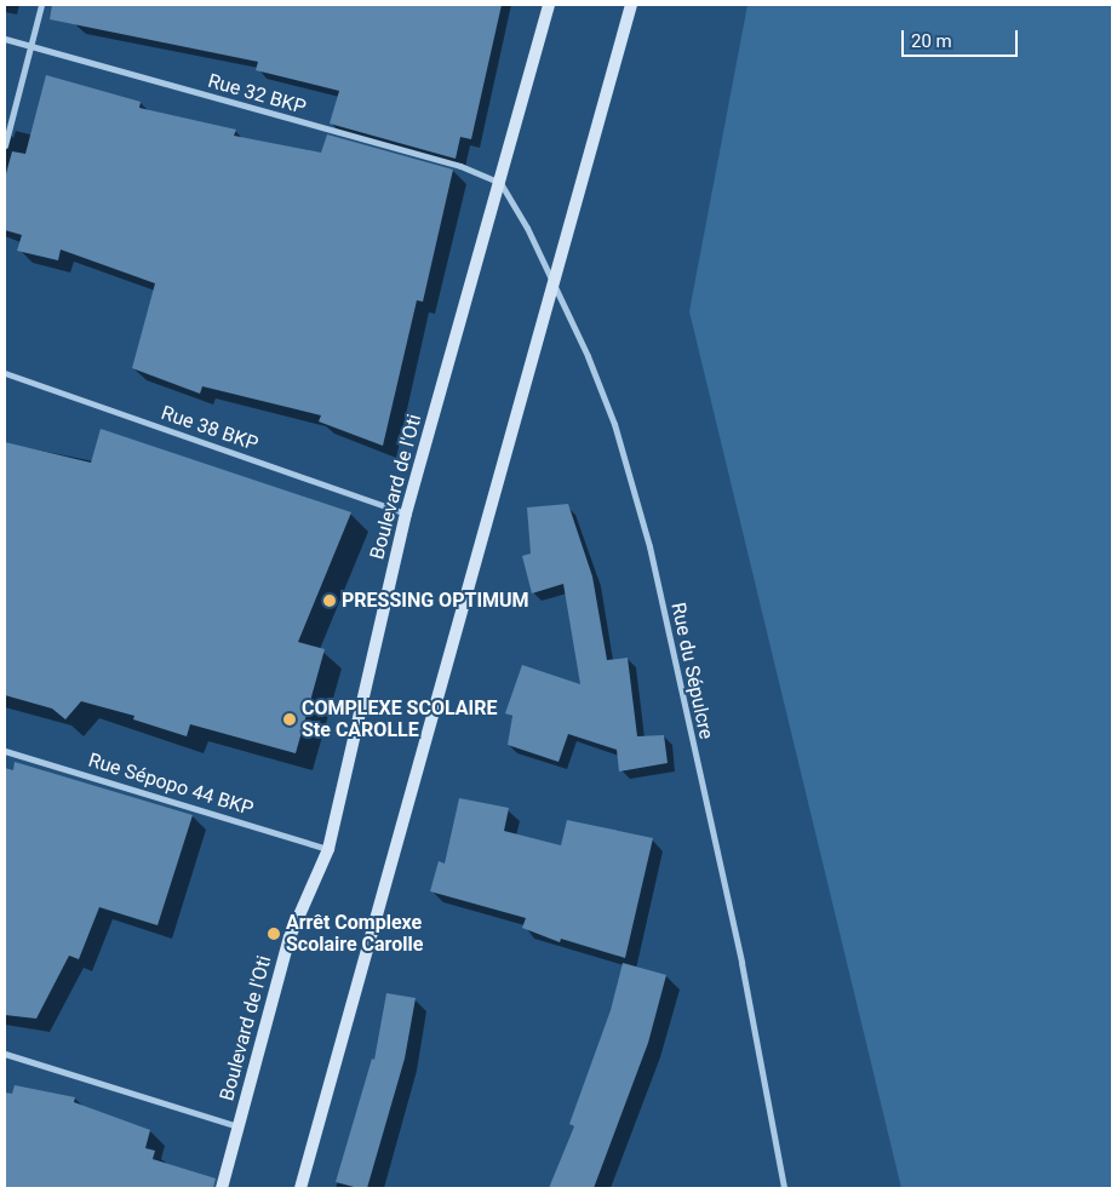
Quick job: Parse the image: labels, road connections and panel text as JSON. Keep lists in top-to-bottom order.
{
  "streets": {
    "main road": ["Boulevard de l'Oti"],
    "street": [
      "Rue 32 BKP",
      "Rue 38 BKP",
      "Rue du Sépulcre",
      "Rue Sépopo 44 BKP"
    ]
  },
  "crossings": [
    ["Rue 32 BKP", "Boulevard de l'Oti"],
    ["Rue 32 BKP", "Rue du Sépulcre"],
    ["Rue 38 BKP", "Boulevard de l'Oti"],
    ["Boulevard de l'Oti", "Rue du Sépulcre"],
    ["Boulevard de l'Oti", "Rue Sépopo 44 BKP"]
  ],
  "places": ["PRESSING OPTIMUM", "COMPLEXE SCOLAIRE Ste CAROLLE", "Arrêt Complexe Scolaire Carolle"],
  "scale_bar": "20 m"
}
